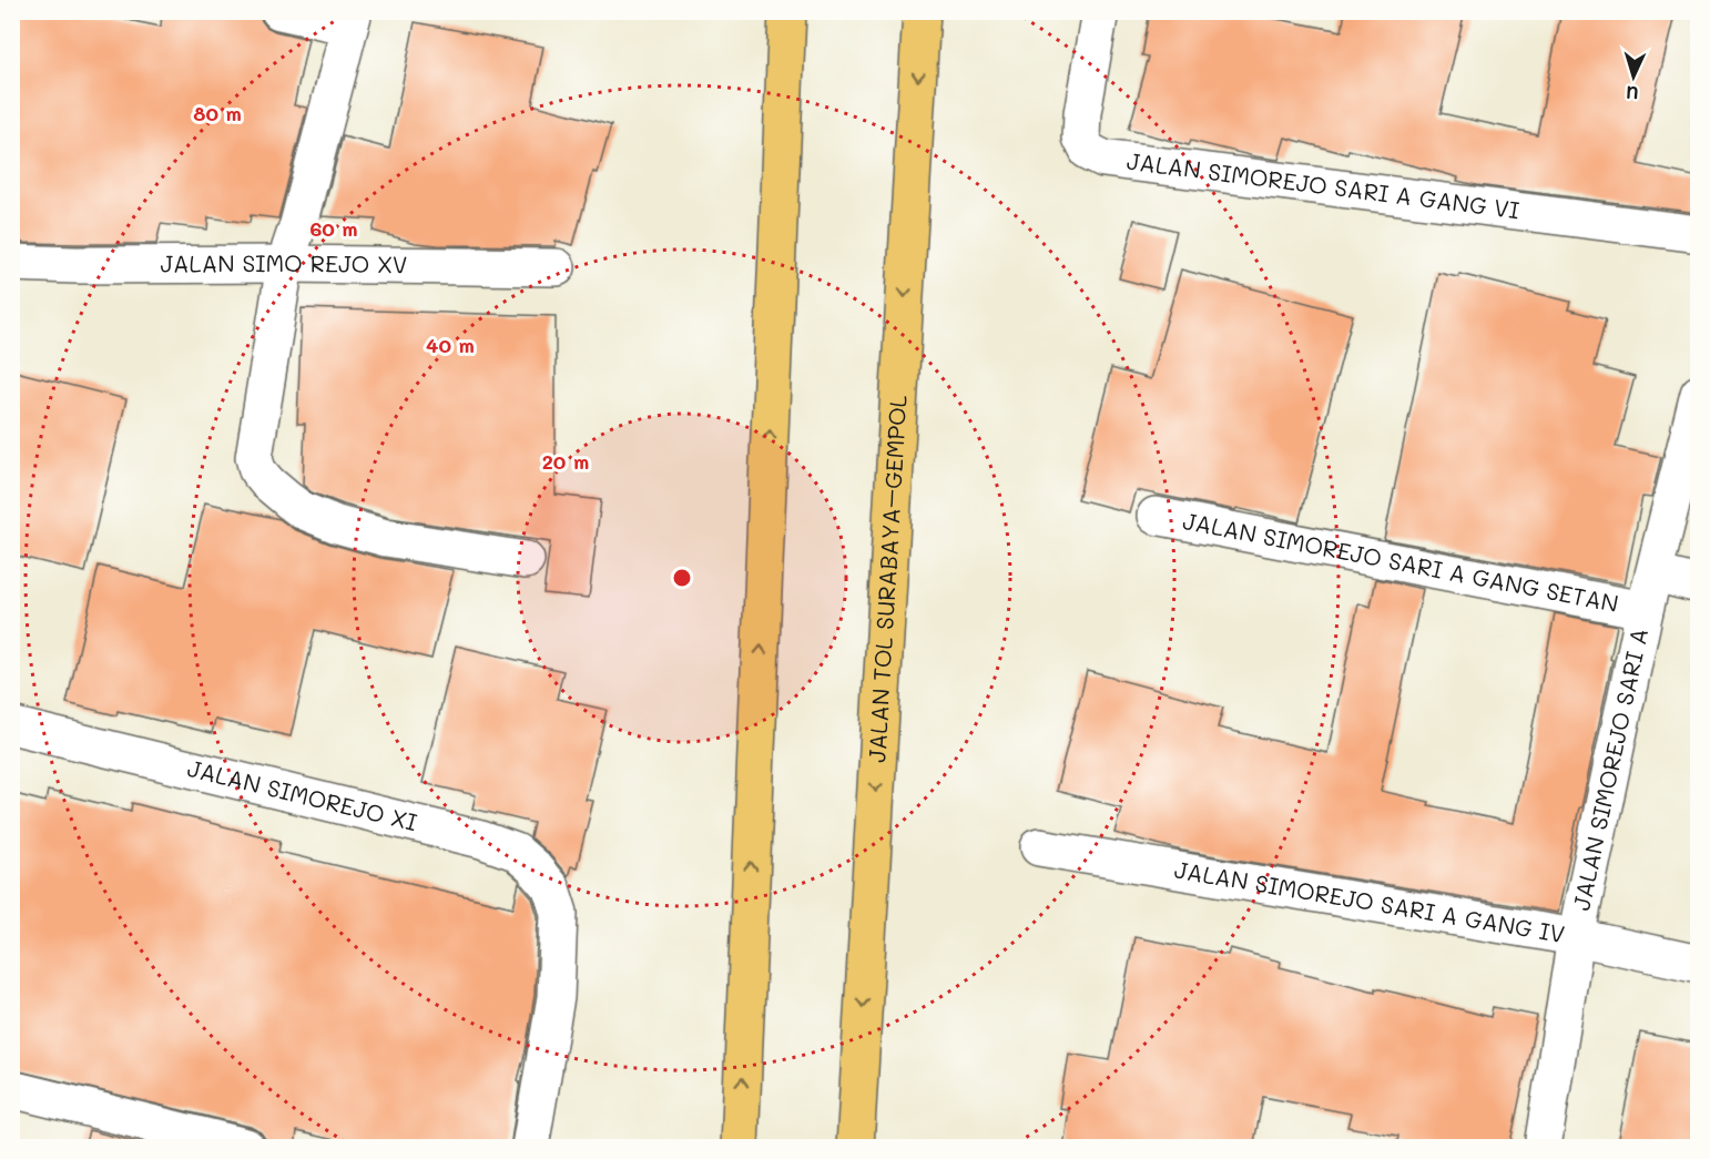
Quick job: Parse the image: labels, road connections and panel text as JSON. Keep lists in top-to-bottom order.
{
  "streets": {
    "highway": ["JALAN TOL SURABAYA–GEMPOL"],
    "street": [
      "JALAN SIMOREJO SARI A GANG VI",
      "JALAN SIMO REJO XV",
      "JALAN SIMOREJO SARI A GANG SETAN",
      "JALAN SIMOREJO SARI A",
      "JALAN SIMOREJO XI",
      "JALAN SIMOREJO SARI A GANG IV"
    ]
  },
  "crossings": [
    ["JALAN SIMOREJO SARI A GANG SETAN", "JALAN SIMOREJO SARI A"],
    ["JALAN SIMOREJO SARI A", "JALAN SIMOREJO SARI A GANG IV"]
  ],
  "north": "bottom",
  "rings": [
    "80 m",
    "60 m",
    "40 m",
    "20 m"
  ]
}
